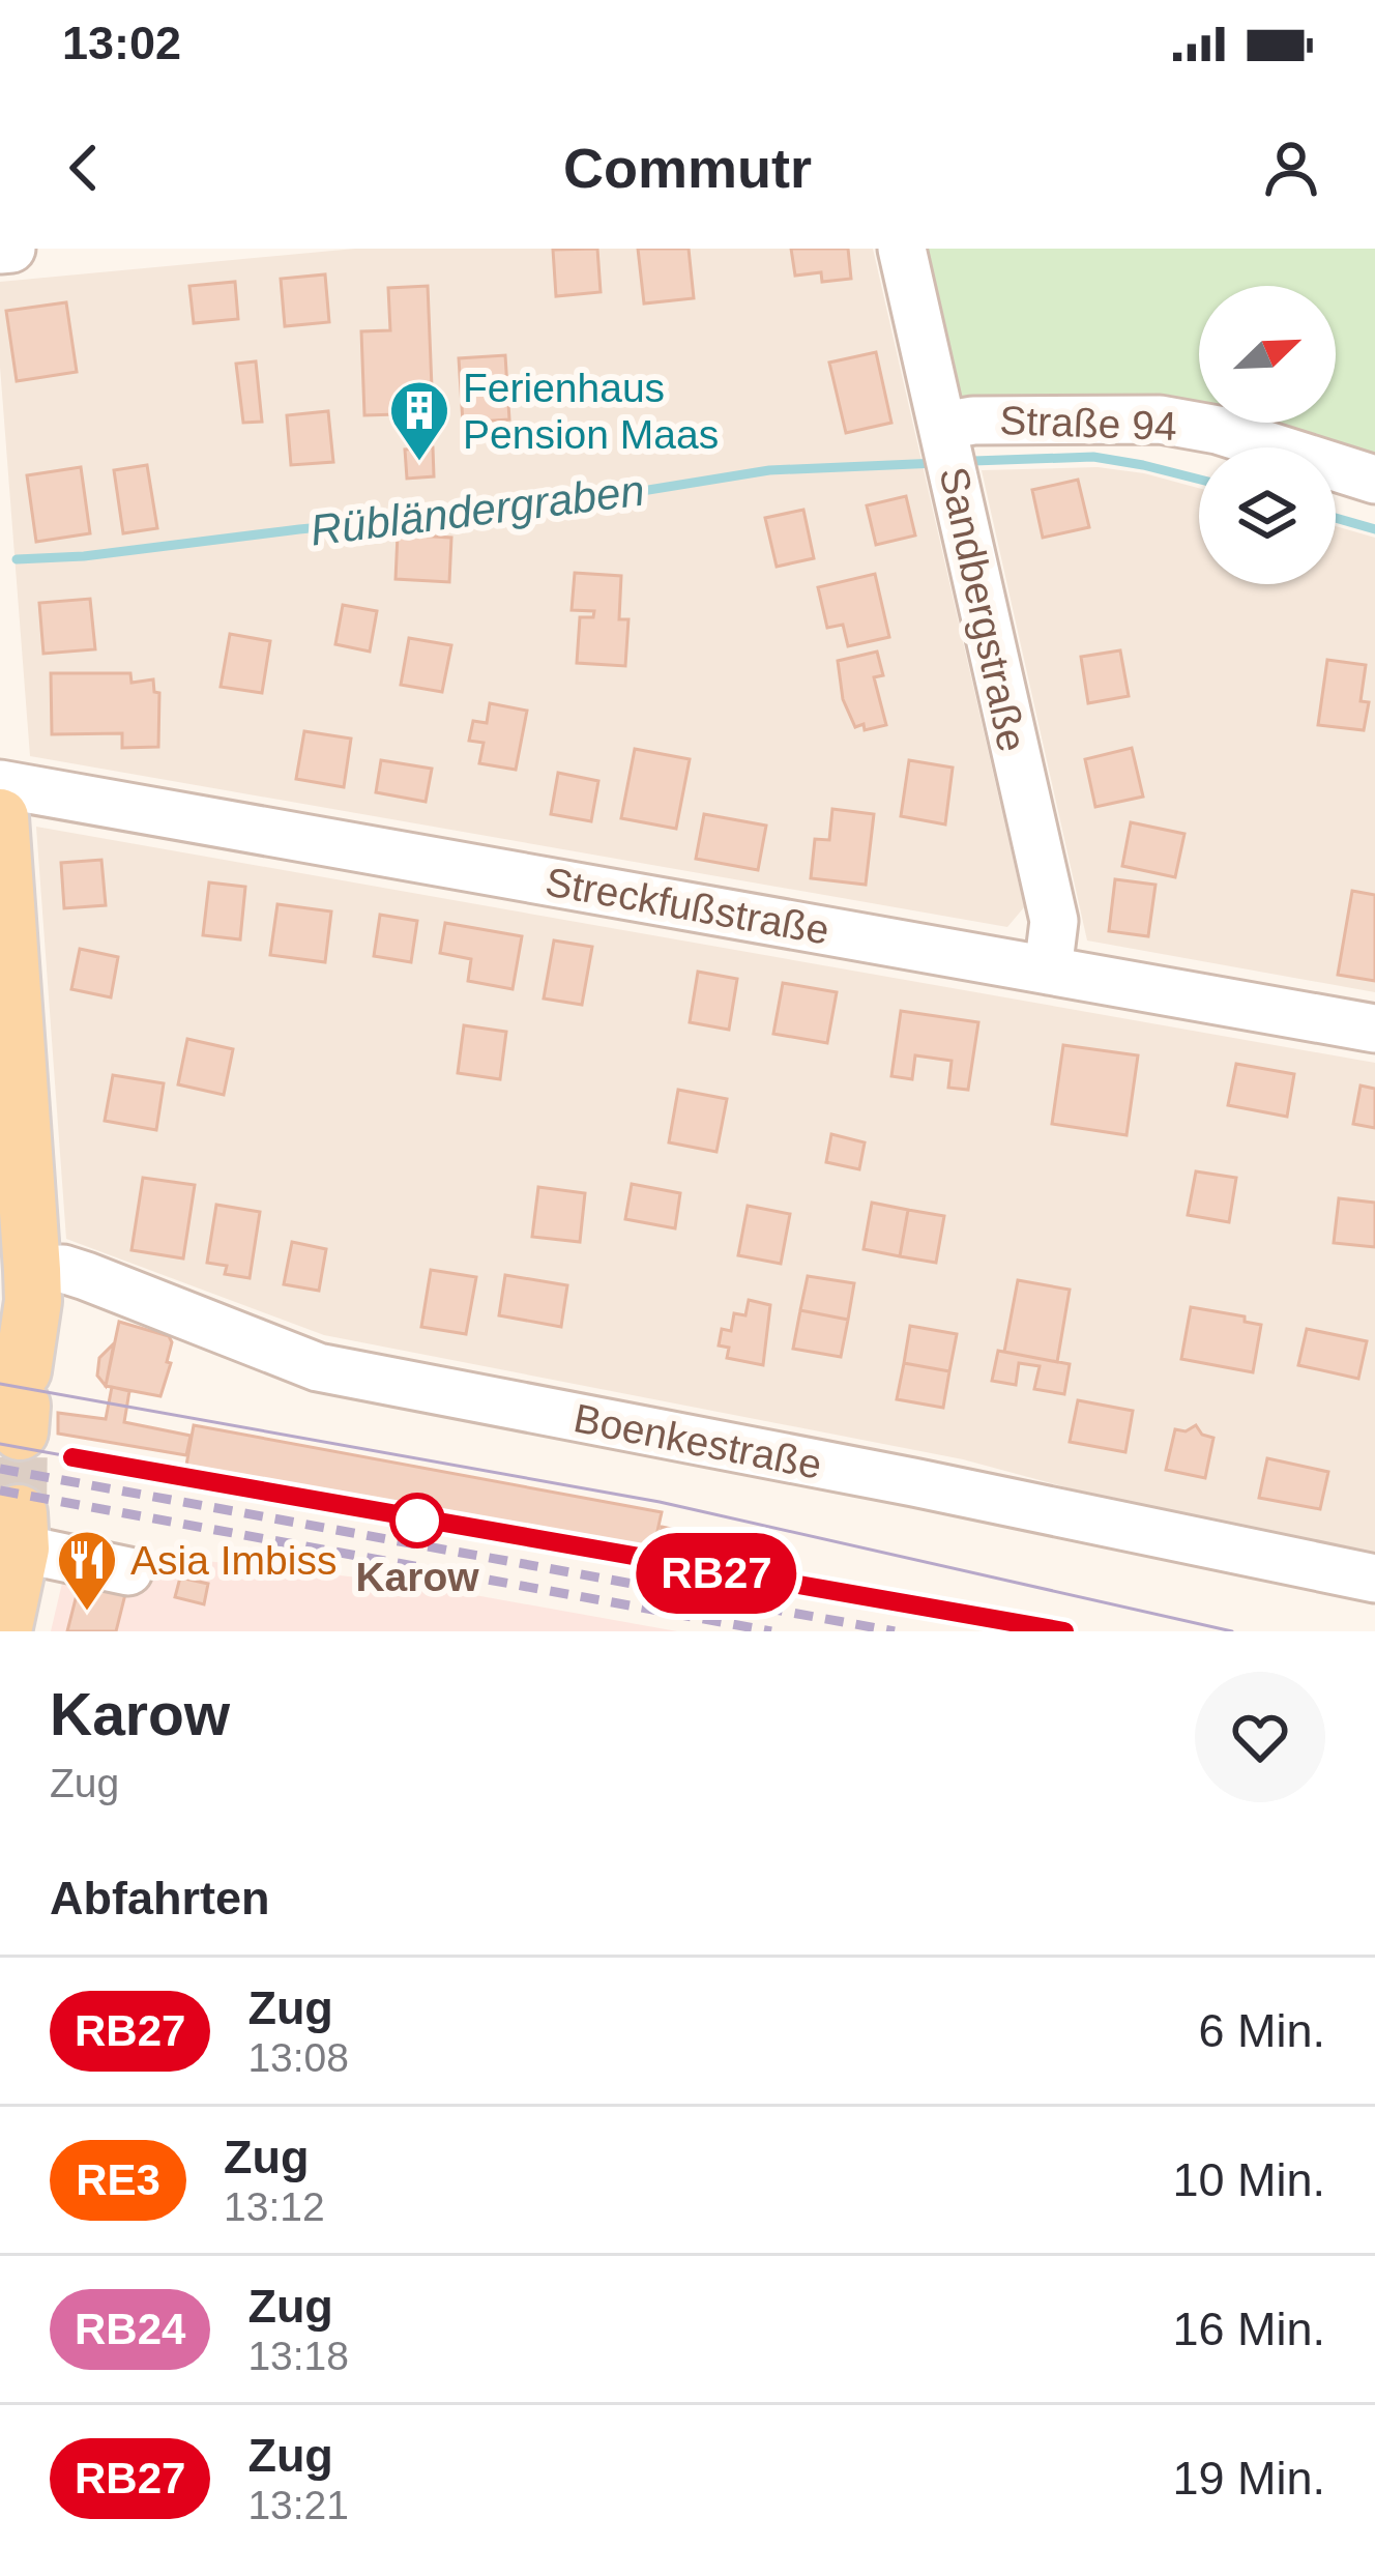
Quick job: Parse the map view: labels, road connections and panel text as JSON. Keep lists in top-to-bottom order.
{
  "streets": {
    "street": [
      "Straße 94",
      "Sandbergstraße",
      "Streckfußstraße",
      "Boenkestraße"
    ]
  },
  "crossings": [
    ["Straße 94", "Sandbergstraße"],
    ["Sandbergstraße", "Streckfußstraße"]
  ],
  "water": ["Rübländergraben"],
  "places": {
    "building": ["Ferienhaus Pension Maas"],
    "other": ["Karow"],
    "restaurant": ["Asia Imbiss"]
  },
  "north": "top right",
  "page": {
    "status": "13:02",
    "header": "Commutr",
    "on_map": "RB27",
    "heading": [
      ["Karow", "Zug"],
      "Abfahrten"
    ],
    "list": [
      {
        "mark": "RB27",
        "name": "Zug",
        "note": "13:08",
        "value": "6 Min."
      },
      {
        "mark": "RE3",
        "name": "Zug",
        "note": "13:12",
        "value": "10 Min."
      },
      {
        "mark": "RB24",
        "name": "Zug",
        "note": "13:18",
        "value": "16 Min."
      },
      {
        "mark": "RB27",
        "name": "Zug",
        "note": "13:21",
        "value": "19 Min."
      }
    ]
  }
}
